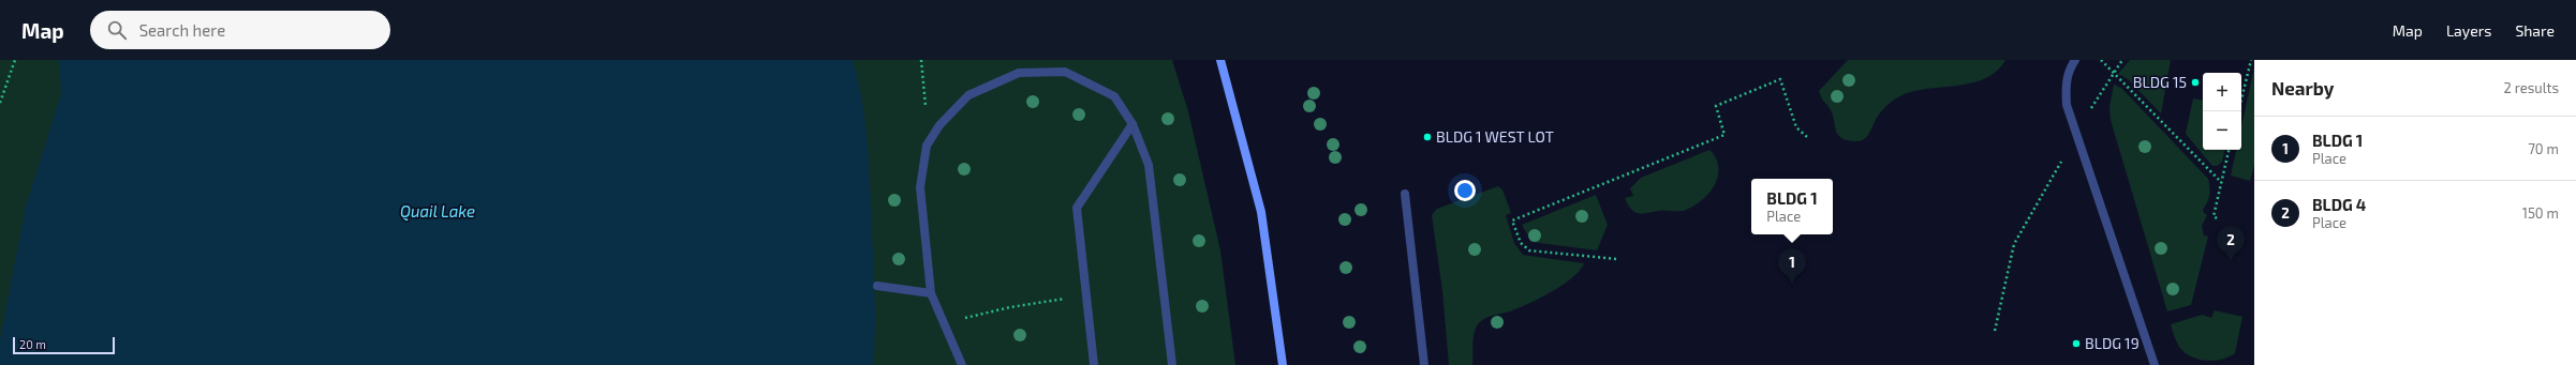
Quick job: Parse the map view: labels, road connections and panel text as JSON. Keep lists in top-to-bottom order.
{
  "water": ["Quail Lake"],
  "places": ["BLDG 15", "BLDG 1 WEST LOT", "BLDG 19"],
  "scale_bar": "20 m",
  "page": {
    "header": "Map",
    "search": "Search here",
    "nav": ["Map", "Layers", "Share"],
    "heading": ["Nearby", "2 results"],
    "map_buttons": ["+", "−"],
    "list": [
      {
        "mark": "1",
        "name": "BLDG 1",
        "note": "Place",
        "value": "70 m"
      },
      {
        "mark": "2",
        "name": "BLDG 4",
        "note": "Place",
        "value": "150 m"
      }
    ],
    "popup": ["BLDG 1", "Place"],
    "pins": ["2", "1"],
    "scale": "20 m"
  }
}
